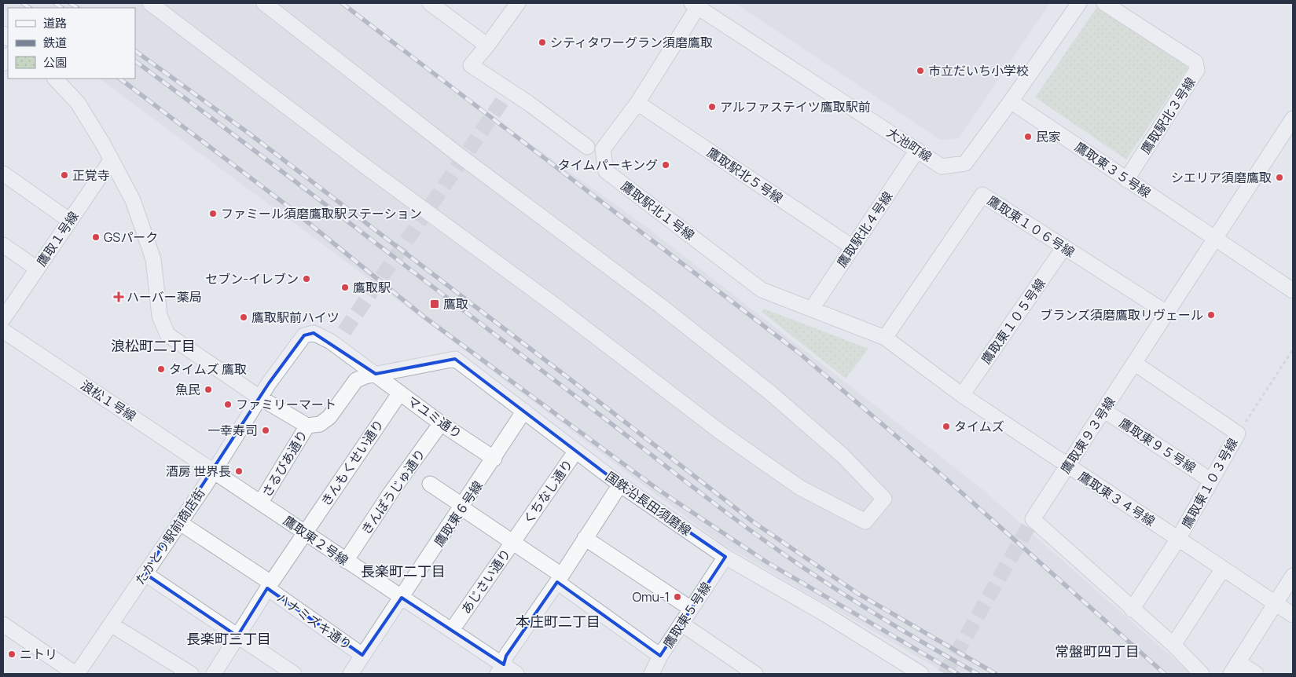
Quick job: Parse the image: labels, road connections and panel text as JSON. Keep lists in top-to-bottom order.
{
  "streets": {
    "street": [
      "鷹取駅北３号線",
      "大池町線",
      "鷹取東３５号線",
      "鷹取駅北５号線",
      "鷹取駅北１号線",
      "鷹取東１０６号線",
      "鷹取駅北４号線",
      "鷹取１号線",
      "鷹取東１０５号線",
      "浪松１号線",
      "マユミ通り",
      "鷹取東９３号線",
      "鷹取東９５号線",
      "きんもくせい通り",
      "さるびあ通り",
      "鷹取東１０３号線",
      "きんぽうじゅ通り",
      "くちなし通り",
      "鷹取東３４号線",
      "国鉄沿長田須磨線",
      "鷹取東６号線",
      "たかとり駅前商店街",
      "鷹取東２号線",
      "あじさい通り",
      "鷹取東５号線",
      "ハナミズキ通り"
    ]
  },
  "crossings": [
    ["鷹取駅北３号線", "鷹取東３５号線"],
    ["大池町線", "鷹取東３５号線"],
    ["大池町線", "鷹取駅北１号線"],
    ["大池町線", "鷹取駅北４号線"],
    ["鷹取東３５号線", "鷹取東９３号線"],
    ["鷹取駅北５号線", "鷹取駅北１号線"],
    ["鷹取駅北５号線", "鷹取駅北４号線"],
    ["鷹取駅北１号線", "鷹取東１０６号線"],
    ["鷹取駅北１号線", "鷹取駅北４号線"],
    ["鷹取駅北１号線", "鷹取東３４号線"],
    ["鷹取東１０６号線", "鷹取東１０５号線"],
    ["鷹取東１０６号線", "鷹取東９３号線"],
    ["鷹取東１０６号線", "鷹取東３４号線"],
    ["鷹取東１０５号線", "鷹取東３４号線"],
    ["浪松１号線", "たかとり駅前商店街"],
    ["浪松１号線", "鷹取東２号線"],
    ["マユミ通り", "きんもくせい通り"],
    ["マユミ通り", "きんぽうじゅ通り"],
    ["マユミ通り", "国鉄沿長田須磨線"],
    ["マユミ通り", "鷹取東６号線"],
    ["鷹取東９３号線", "鷹取東９５号線"],
    ["鷹取東９３号線", "鷹取東１０３号線"],
    ["鷹取東９３号線", "鷹取東３４号線"],
    ["鷹取東９５号線", "鷹取東１０３号線"],
    ["きんもくせい通り", "鷹取東２号線"],
    ["きんもくせい通り", "ハナミズキ通り"],
    ["さるびあ通り", "国鉄沿長田須磨線"],
    ["さるびあ通り", "鷹取東２号線"],
    ["鷹取東１０３号線", "鷹取東３４号線"],
    ["きんぽうじゅ通り", "鷹取東２号線"],
    ["くちなし通り", "国鉄沿長田須磨線"],
    ["くちなし通り", "あじさい通り"],
    ["国鉄沿長田須磨線", "鷹取東６号線"],
    ["国鉄沿長田須磨線", "鷹取東５号線"],
    ["鷹取東６号線", "鷹取東２号線"],
    ["鷹取東６号線", "ハナミズキ通り"],
    ["たかとり駅前商店街", "鷹取東２号線"],
    ["たかとり駅前商店街", "ハナミズキ通り"],
    ["鷹取東２号線", "あじさい通り"]
  ],
  "districts": [
    "浪松町二丁目",
    "長楽町二丁目",
    "本庄町二丁目",
    "長楽町三丁目",
    "常盤町四丁目"
  ],
  "places": {
    "other": [
      "シティタワーグラン須磨鷹取",
      "市立だいち小学校",
      "アルファステイツ鷹取駅前",
      "民家",
      "タイムパーキング",
      "正覚寺",
      "シエリア須磨鷹取",
      "ファミール須磨鷹取駅ステーション",
      "GSパーク",
      "セブン-イレブン",
      "鷹取駅",
      "ブランズ須磨鷹取リヴェール",
      "鷹取駅前ハイツ",
      "タイムズ 鷹取",
      "魚民",
      "ファミリーマート",
      "タイムズ",
      "一幸寿司",
      "酒房 世界長",
      "Omu-1",
      "ニトリ"
    ],
    "health": ["ハーバー薬局"],
    "transit": ["鷹取"]
  },
  "legend": ["道路", "鉄道", "公園"]
}
